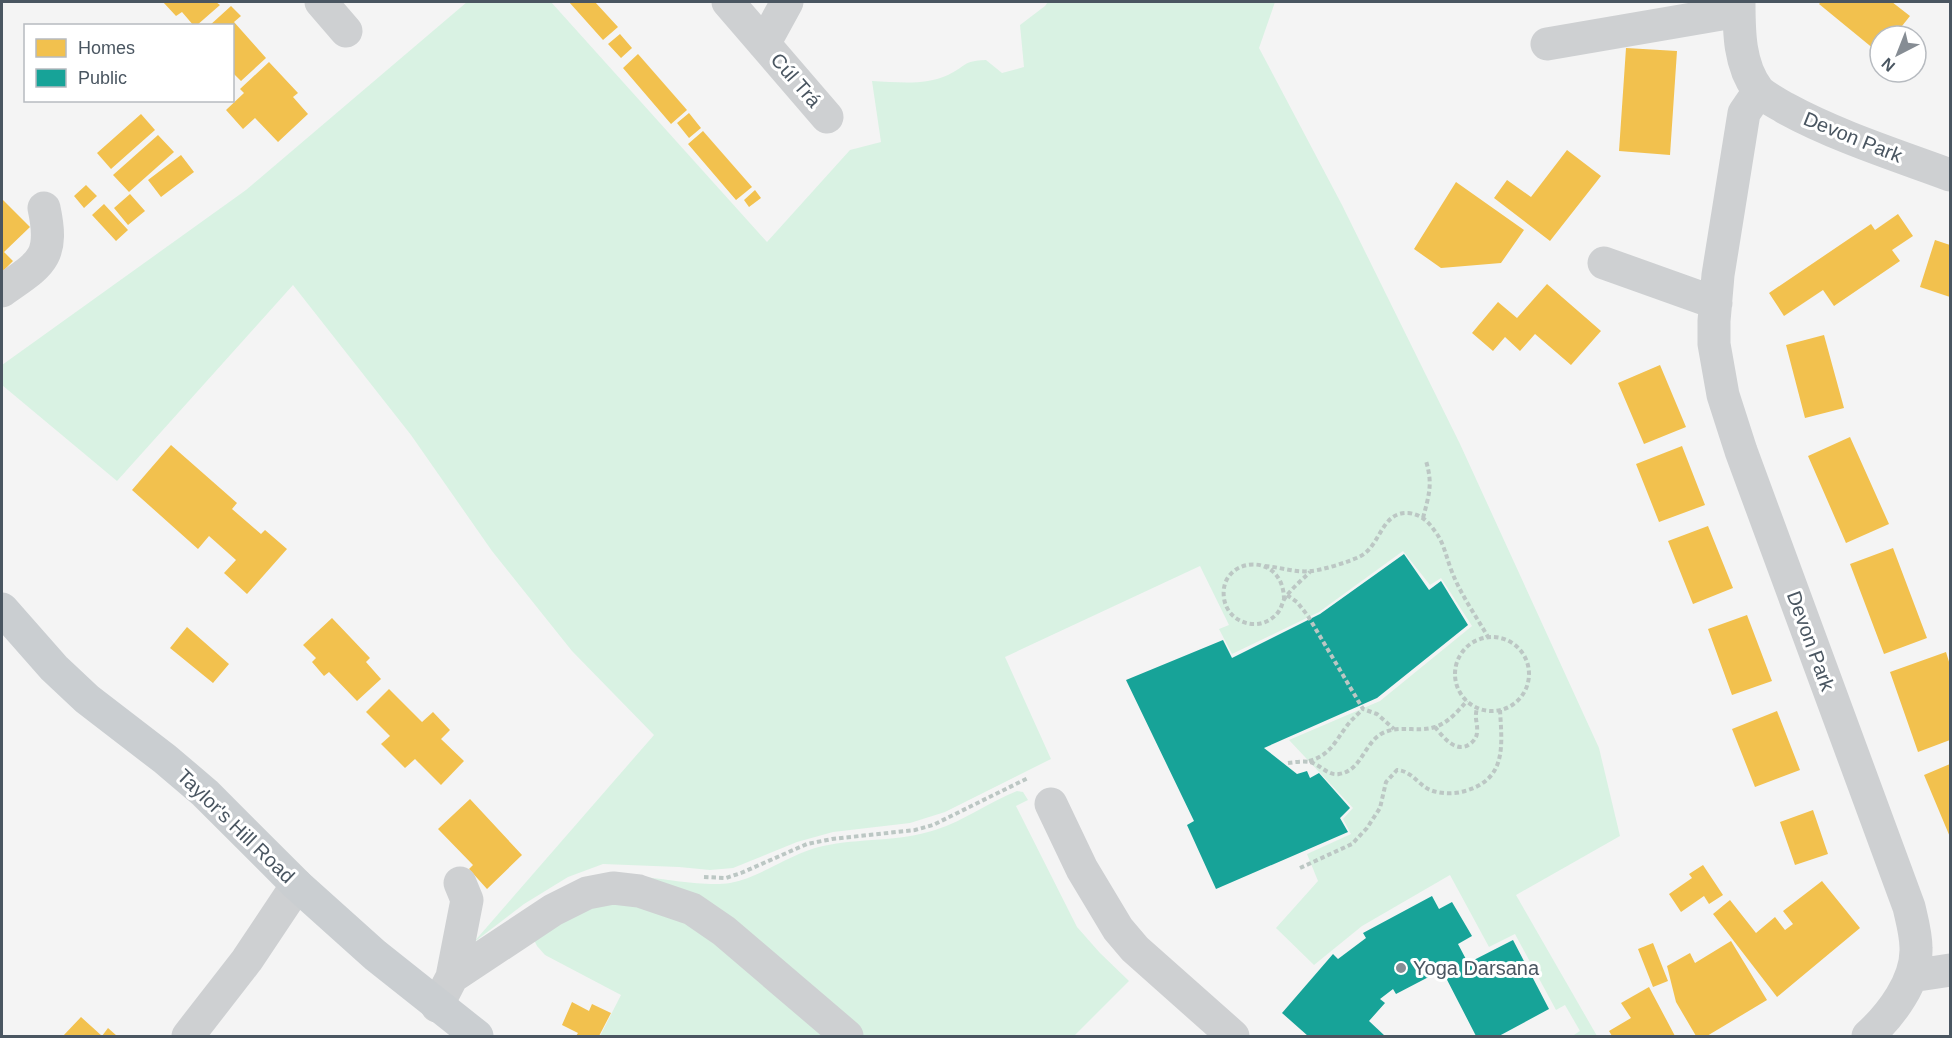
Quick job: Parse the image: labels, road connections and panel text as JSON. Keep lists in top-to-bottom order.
{
  "streets": {
    "main road": ["Taylor's Hill Road"],
    "street": ["Cúl Trá", "Devon Park"]
  },
  "places": ["Yoga Darsana"],
  "legend": ["Homes", "Public"],
  "north": "bottom left"
}
